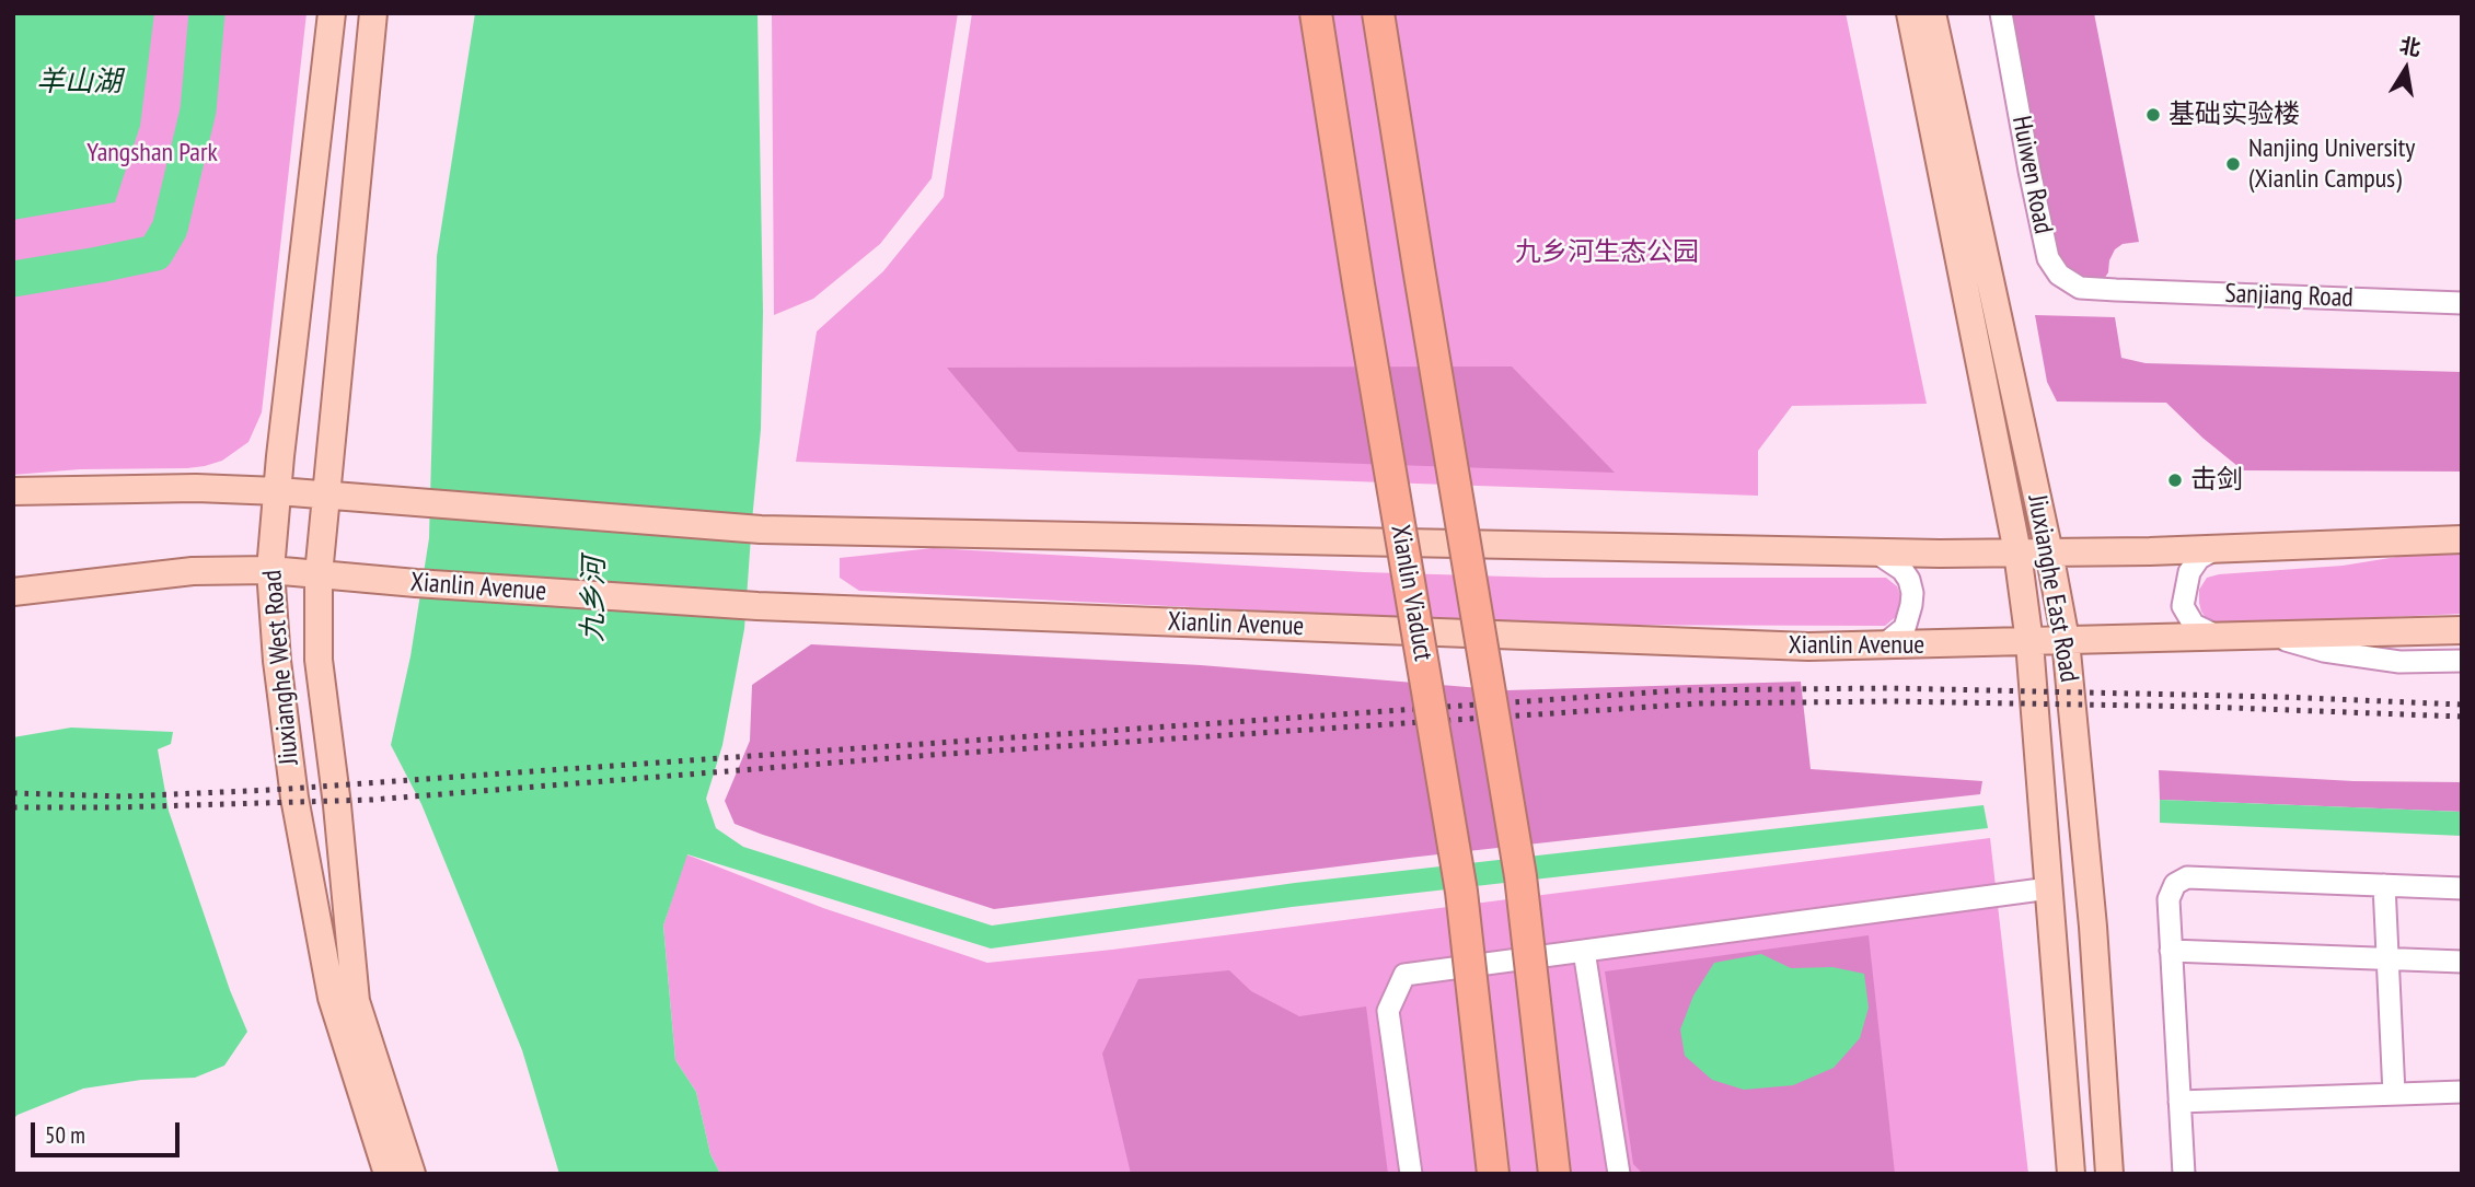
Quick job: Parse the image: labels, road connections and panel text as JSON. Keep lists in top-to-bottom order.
{
  "streets": {
    "highway": ["Xianlin Viaduct"],
    "main road": ["Xianlin Avenue", "Jiuxianghe East Road", "Jiuxianghe West Road"],
    "street": ["Huiwen Road", "Sanjiang Road"]
  },
  "crossings": [
    ["Huiwen Road", "Sanjiang Road"],
    ["Xianlin Avenue", "Jiuxianghe East Road"],
    ["Xianlin Avenue", "Jiuxianghe West Road"]
  ],
  "water": ["羊山湖", "九乡河"],
  "parks": ["Yangshan Park", "九乡河生态公园"],
  "places": ["基础实验楼", "Nanjing University (Xianlin Campus)", "击剑"],
  "scale_bar": "50 m",
  "north": "top"
}
